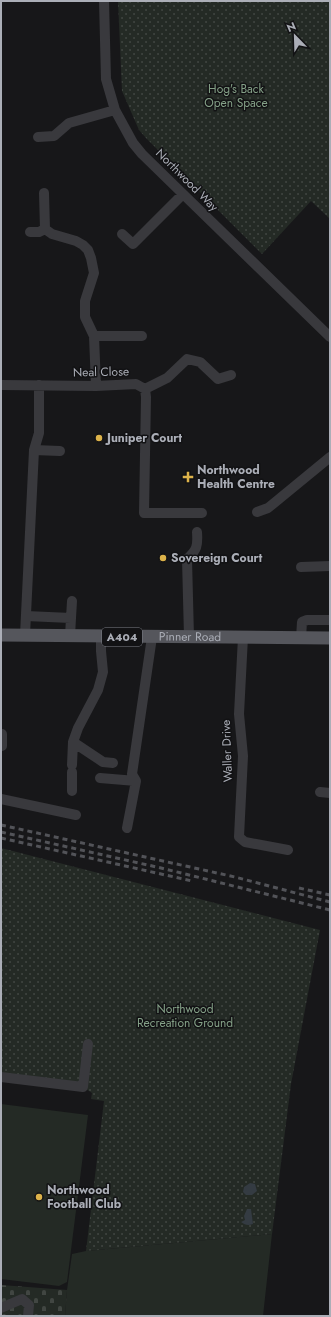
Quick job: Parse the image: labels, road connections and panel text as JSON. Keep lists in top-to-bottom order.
{
  "streets": {
    "main road": ["A404", "Pinner Road"],
    "street": ["Northwood Way", "Neal Close", "Waller Drive"]
  },
  "crossings": [
    ["Pinner Road", "Waller Drive"]
  ],
  "parks": ["Hog's Back Open Space", "Northwood Recreation Ground"],
  "places": {
    "other": ["Juniper Court", "Sovereign Court", "Northwood Football Club"],
    "health": ["Northwood Health Centre"]
  },
  "north": "top left"
}
